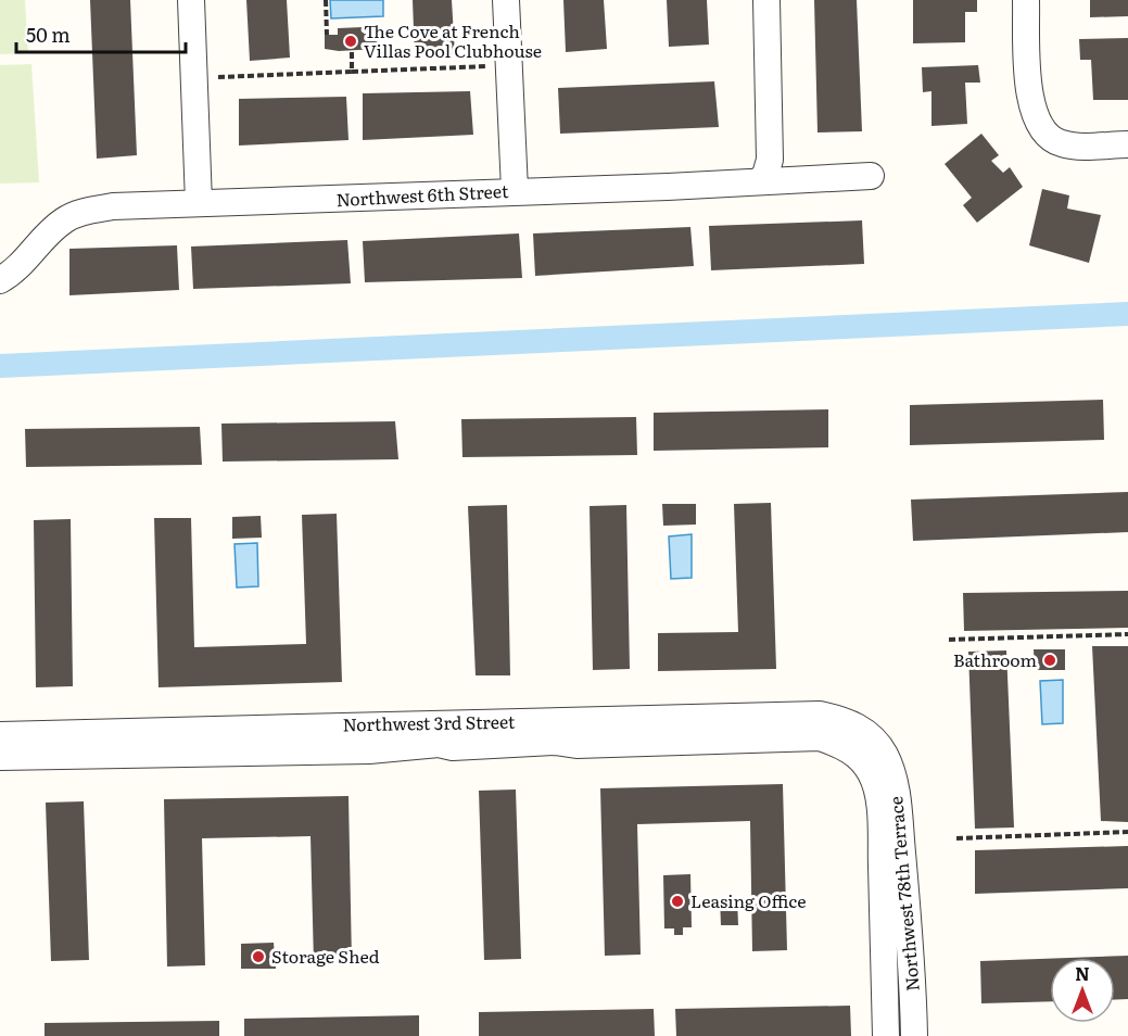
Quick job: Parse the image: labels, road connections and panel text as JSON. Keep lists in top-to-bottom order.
{
  "streets": {
    "street": ["Northwest 6th Street", "Northwest 3rd Street", "Northwest 78th Terrace"]
  },
  "crossings": [
    ["Northwest 3rd Street", "Northwest 78th Terrace"]
  ],
  "places": [
    "The Cove at French Villas Pool Clubhouse",
    "Bathroom",
    "Leasing Office",
    "Storage Shed"
  ],
  "scale_bar": "50 m",
  "north": "top"
}
